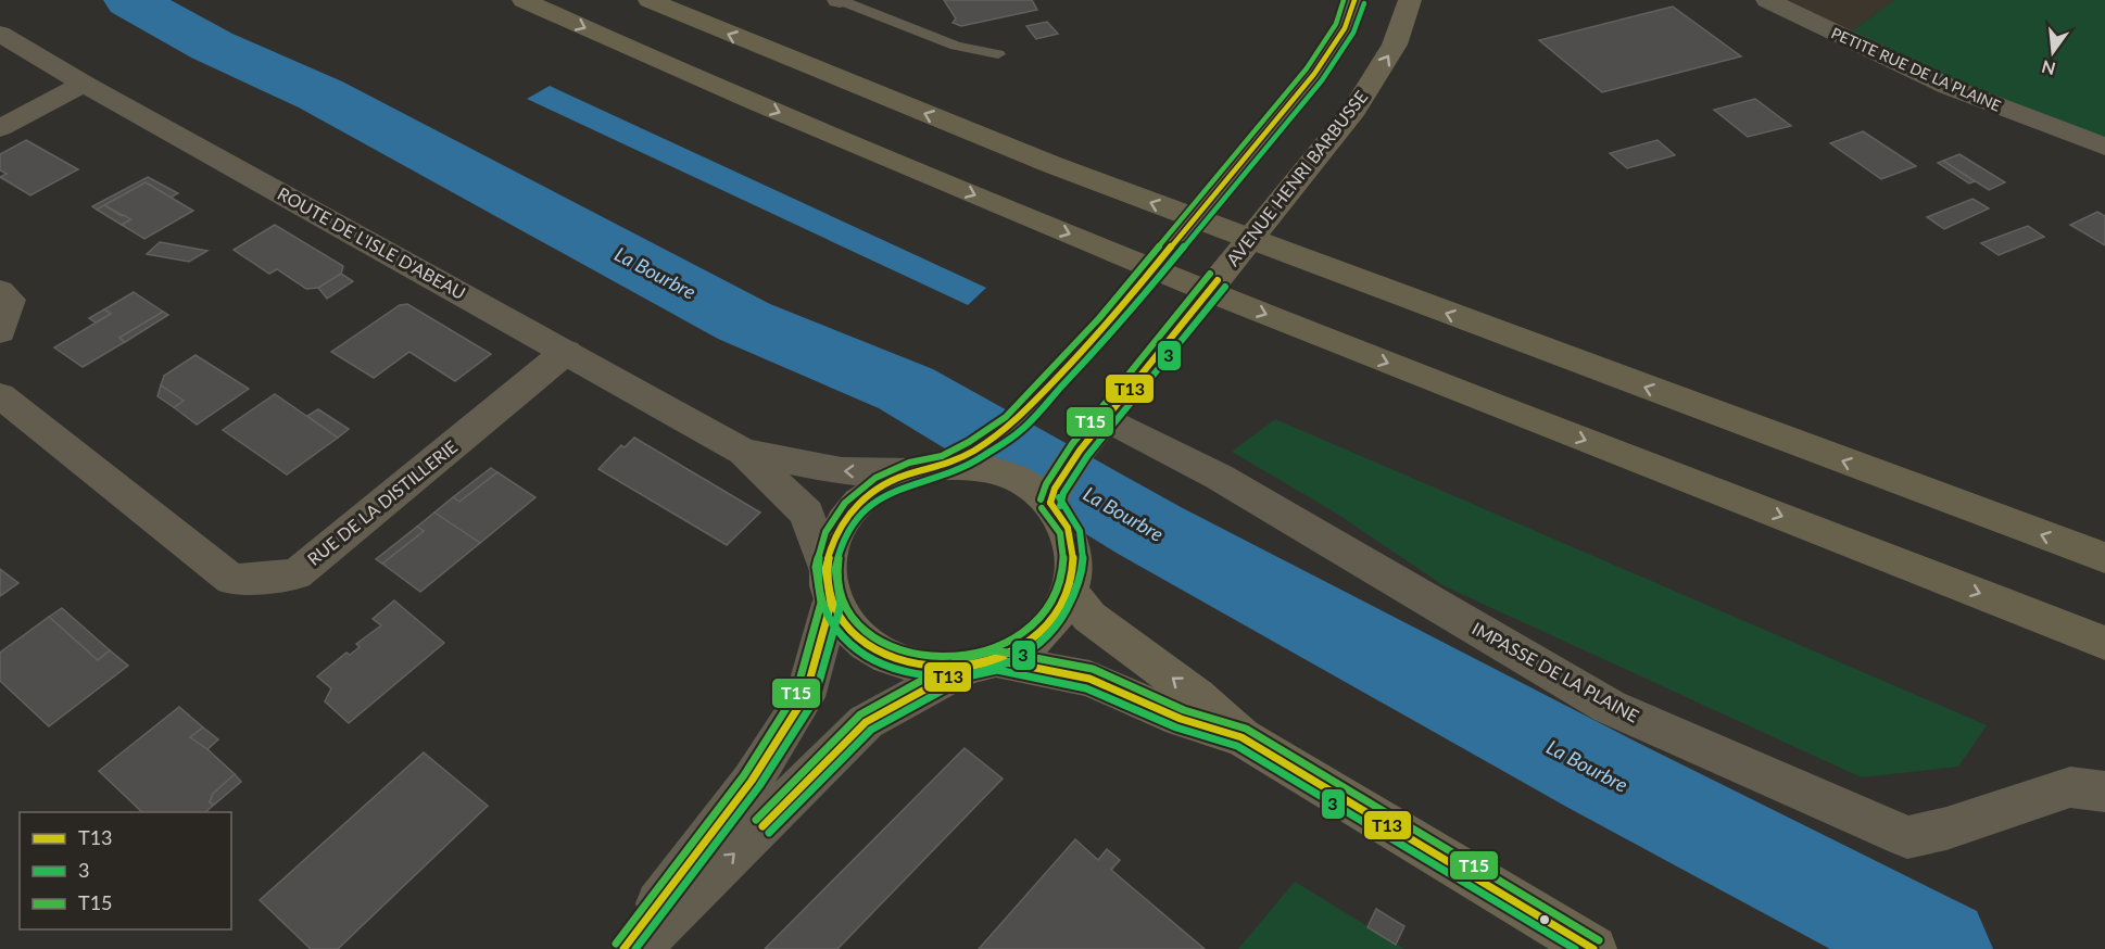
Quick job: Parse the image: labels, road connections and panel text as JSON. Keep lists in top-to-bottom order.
{
  "streets": {
    "main road": ["AVENUE HENRI BARBUSSE"],
    "street": [
      "PETITE RUE DE LA PLAINE",
      "ROUTE DE L'ISLE D'ABEAU",
      "RUE DE LA DISTILLERIE",
      "IMPASSE DE LA PLAINE"
    ]
  },
  "crossings": [
    ["AVENUE HENRI BARBUSSE", "ROUTE DE L'ISLE D'ABEAU"],
    ["AVENUE HENRI BARBUSSE", "IMPASSE DE LA PLAINE"],
    ["ROUTE DE L'ISLE D'ABEAU", "RUE DE LA DISTILLERIE"]
  ],
  "water": ["La Bourbre"],
  "lines": ["transit line T13", "transit line T15", "transit line 3"],
  "legend": ["T13", "3", "T15"],
  "north": "bottom"
}
